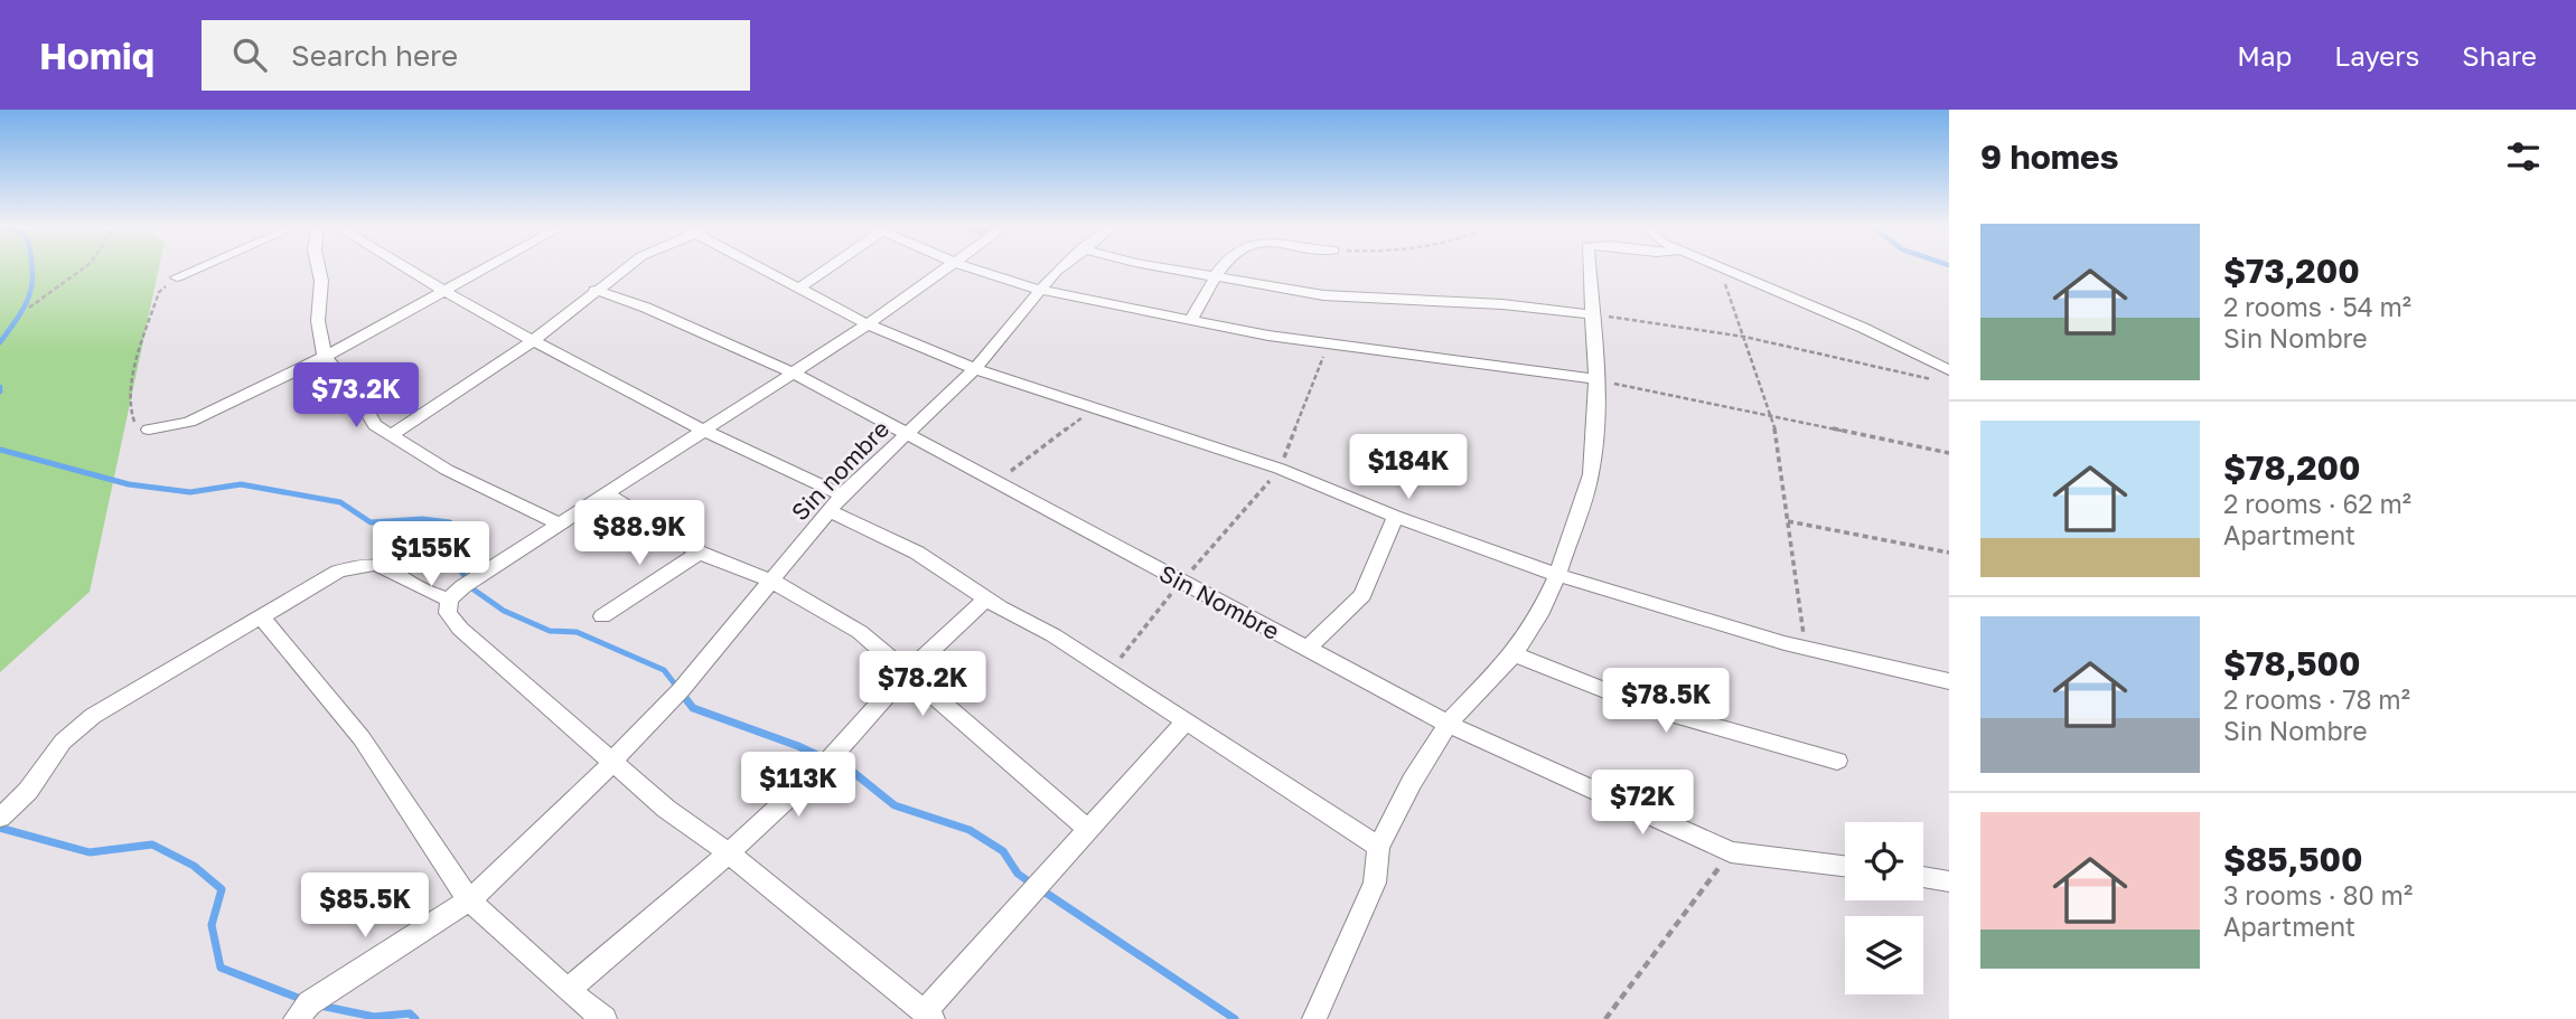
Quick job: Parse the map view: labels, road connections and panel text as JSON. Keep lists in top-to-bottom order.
{
  "streets": {
    "street": ["Sin nombre", "Sin Nombre"]
  },
  "crossings": [
    ["Sin nombre", "Sin Nombre"]
  ],
  "page": {
    "header": "Homiq",
    "search": "Search here",
    "nav": ["Map", "Layers", "Share"],
    "heading": "9 homes",
    "list": [
      {
        "name": "$73,200",
        "note": "2 rooms · 54 m² · Sin Nombre"
      },
      {
        "name": "$78,200",
        "note": "2 rooms · 62 m² · Apartment"
      },
      {
        "name": "$78,500",
        "note": "2 rooms · 78 m² · Sin Nombre"
      },
      {
        "name": "$85,500",
        "note": "3 rooms · 80 m² · Apartment"
      }
    ],
    "price": [
      "$73.2K",
      "$184K",
      "$88.9K",
      "$155K",
      "$78.2K",
      "$78.5K",
      "$113K",
      "$72K",
      "$85.5K"
    ]
  }
}
